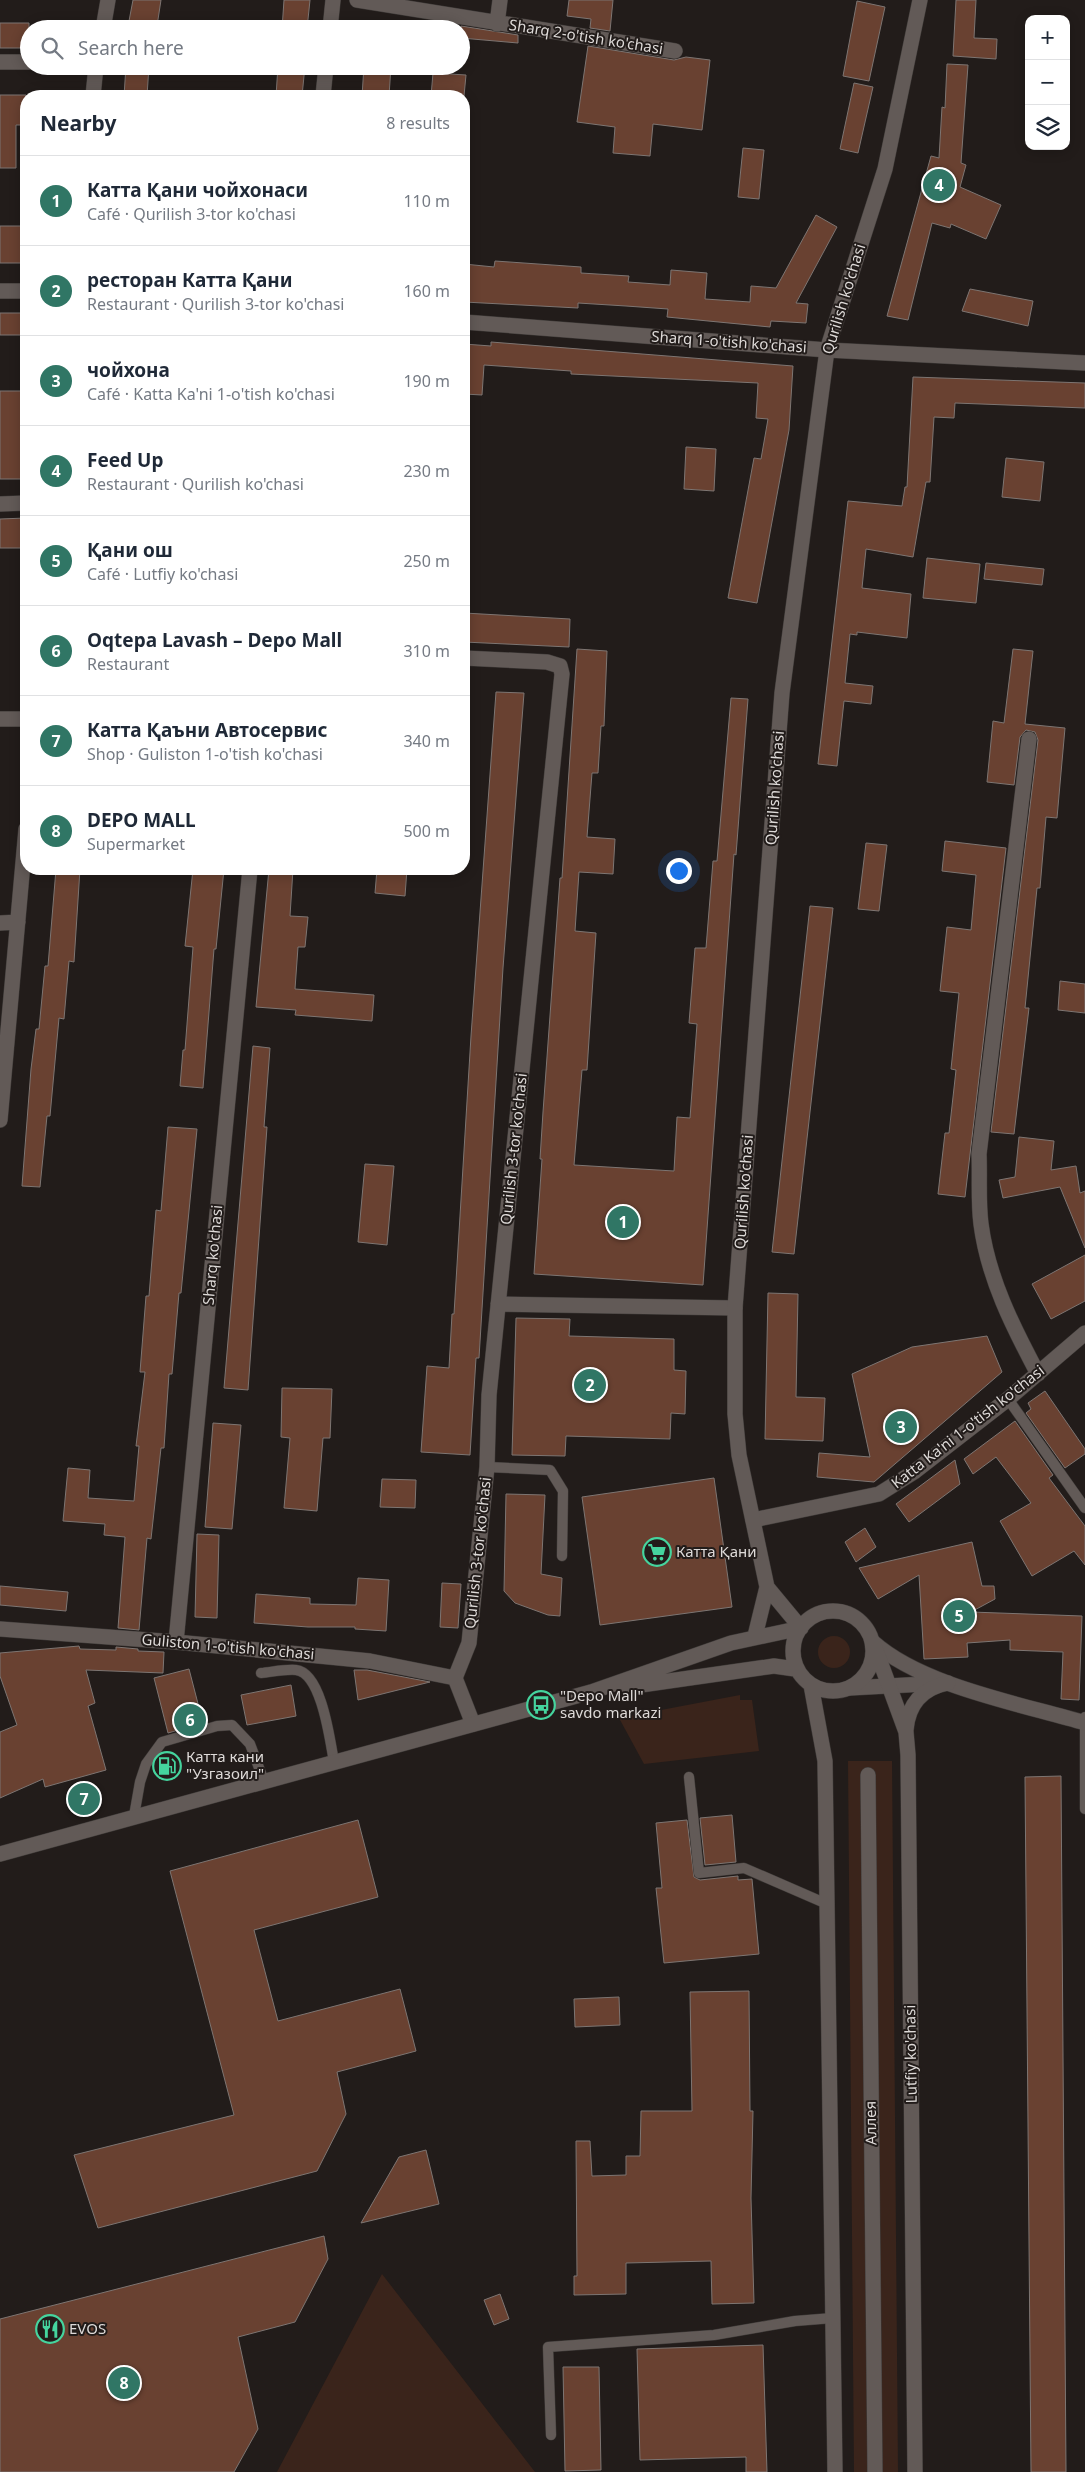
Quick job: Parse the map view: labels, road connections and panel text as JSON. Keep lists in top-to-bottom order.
{
  "streets": {
    "street": [
      "Sharq 2-o'tish ko'chasi",
      "Qurilish ko'chasi",
      "Sharq 1-o'tish ko'chasi",
      "Qurilish 3-tor ko'chasi",
      "Sharq ko'chasi",
      "Katta Ka'ni 1-o'tish ko'chasi",
      "Guliston 1-o'tish ko'chasi",
      "Lutfiy ko'chasi",
      "Аллея"
    ]
  },
  "crossings": [
    ["Qurilish ko'chasi", "Sharq 1-o'tish ko'chasi"],
    ["Qurilish ko'chasi", "Katta Ka'ni 1-o'tish ko'chasi"],
    ["Qurilish ko'chasi", "Lutfiy ko'chasi"],
    ["Qurilish 3-tor ko'chasi", "Guliston 1-o'tish ko'chasi"],
    ["Sharq ko'chasi", "Guliston 1-o'tish ko'chasi"]
  ],
  "places": {
    "supermarket": ["Катта Қани"],
    "bus stop": ["\"Depo Mall\" savdo markazi"],
    "fuel station": ["Катта кани \"Узгазоил\""],
    "restaurant": ["EVOS"]
  },
  "page": {
    "map_buttons": ["+", "−"],
    "search": "Search here",
    "heading": ["Nearby", "8 results"],
    "list": [
      {
        "mark": "1",
        "name": "Катта Қани чойхонаси",
        "note": "Café · Qurilish 3-tor ko'chasi",
        "value": "110 m"
      },
      {
        "mark": "2",
        "name": "ресторан Катта Қани",
        "note": "Restaurant · Qurilish 3-tor ko'chasi",
        "value": "160 m"
      },
      {
        "mark": "3",
        "name": "чойхона",
        "note": "Café · Katta Ka'ni 1-o'tish ko'chasi",
        "value": "190 m"
      },
      {
        "mark": "4",
        "name": "Feed Up",
        "note": "Restaurant · Qurilish ko'chasi",
        "value": "230 m"
      },
      {
        "mark": "5",
        "name": "Қани ош",
        "note": "Café · Lutfiy ko'chasi",
        "value": "250 m"
      },
      {
        "mark": "6",
        "name": "Oqtepa Lavash – Depo Mall",
        "note": "Restaurant",
        "value": "310 m"
      },
      {
        "mark": "7",
        "name": "Катта Қаъни Автосервис",
        "note": "Shop · Guliston 1-o'tish ko'chasi",
        "value": "340 m"
      },
      {
        "mark": "8",
        "name": "DEPO MALL",
        "note": "Supermarket",
        "value": "500 m"
      }
    ],
    "pins": [
      "4",
      "1",
      "2",
      "3",
      "5",
      "6",
      "7",
      "8"
    ]
  }
}
